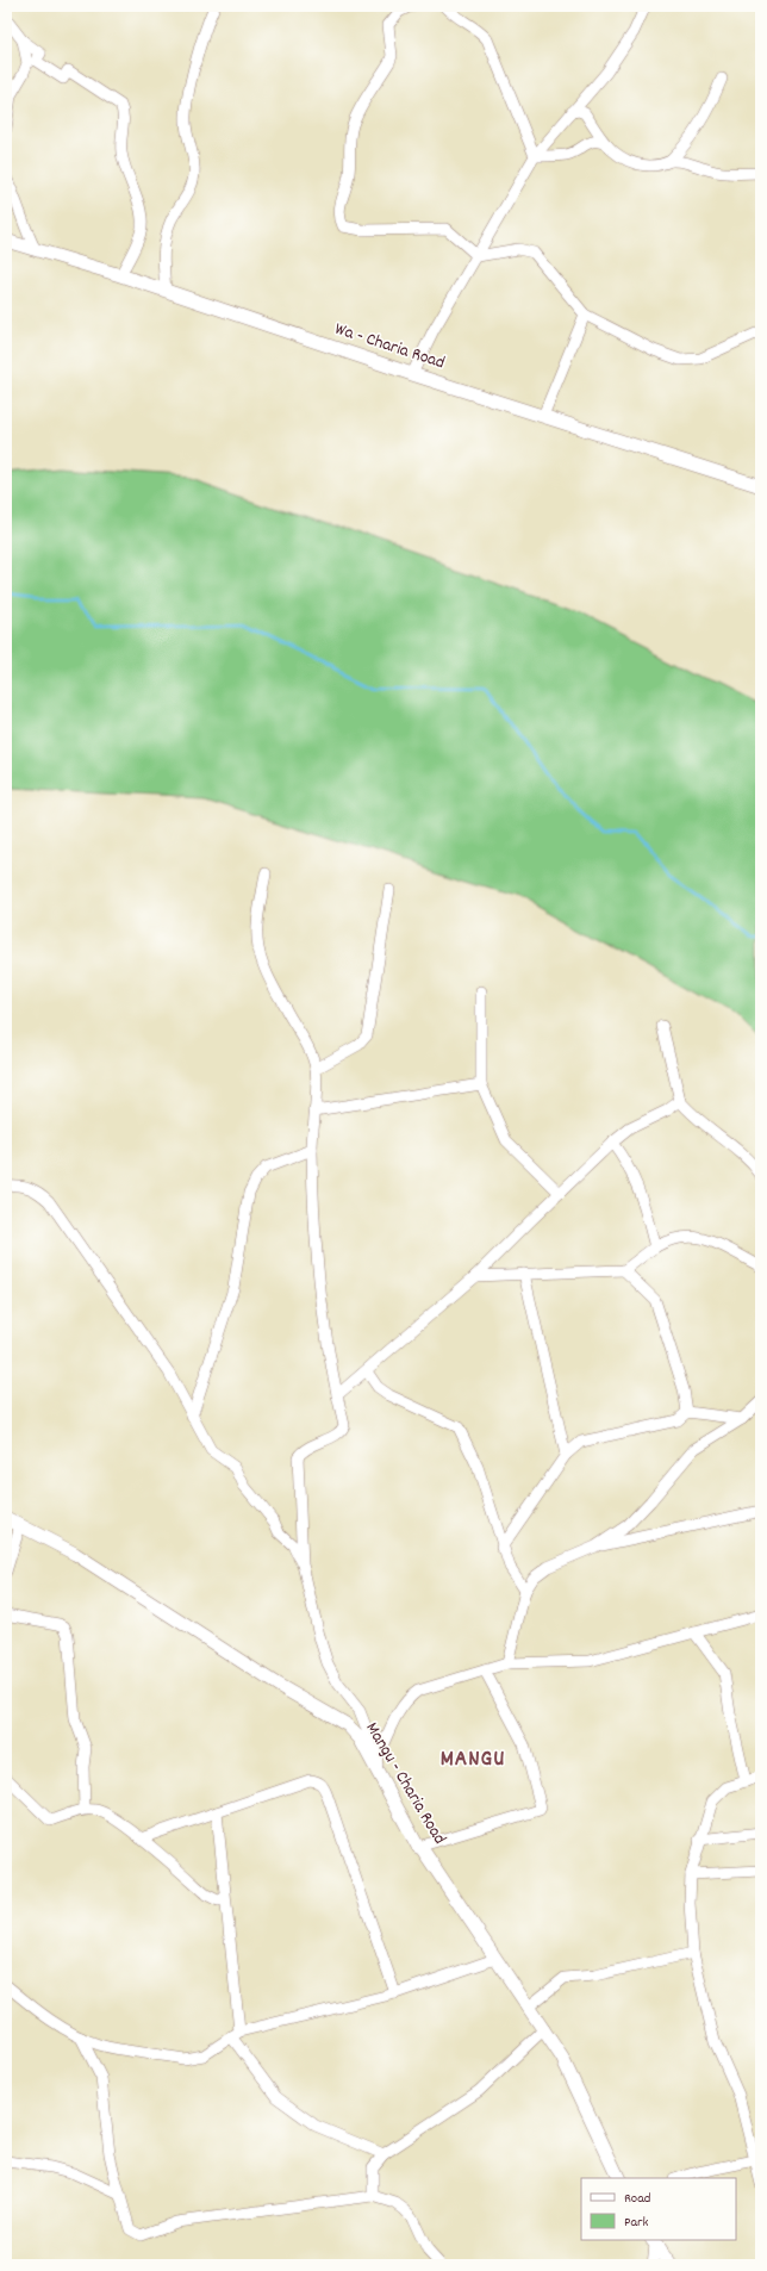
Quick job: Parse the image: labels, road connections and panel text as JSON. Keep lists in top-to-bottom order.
{
  "streets": {
    "street": ["Wa - Charia Road", "Mangu - Charia Road"]
  },
  "districts": ["MANGU"],
  "legend": ["Road", "Park"]
}
